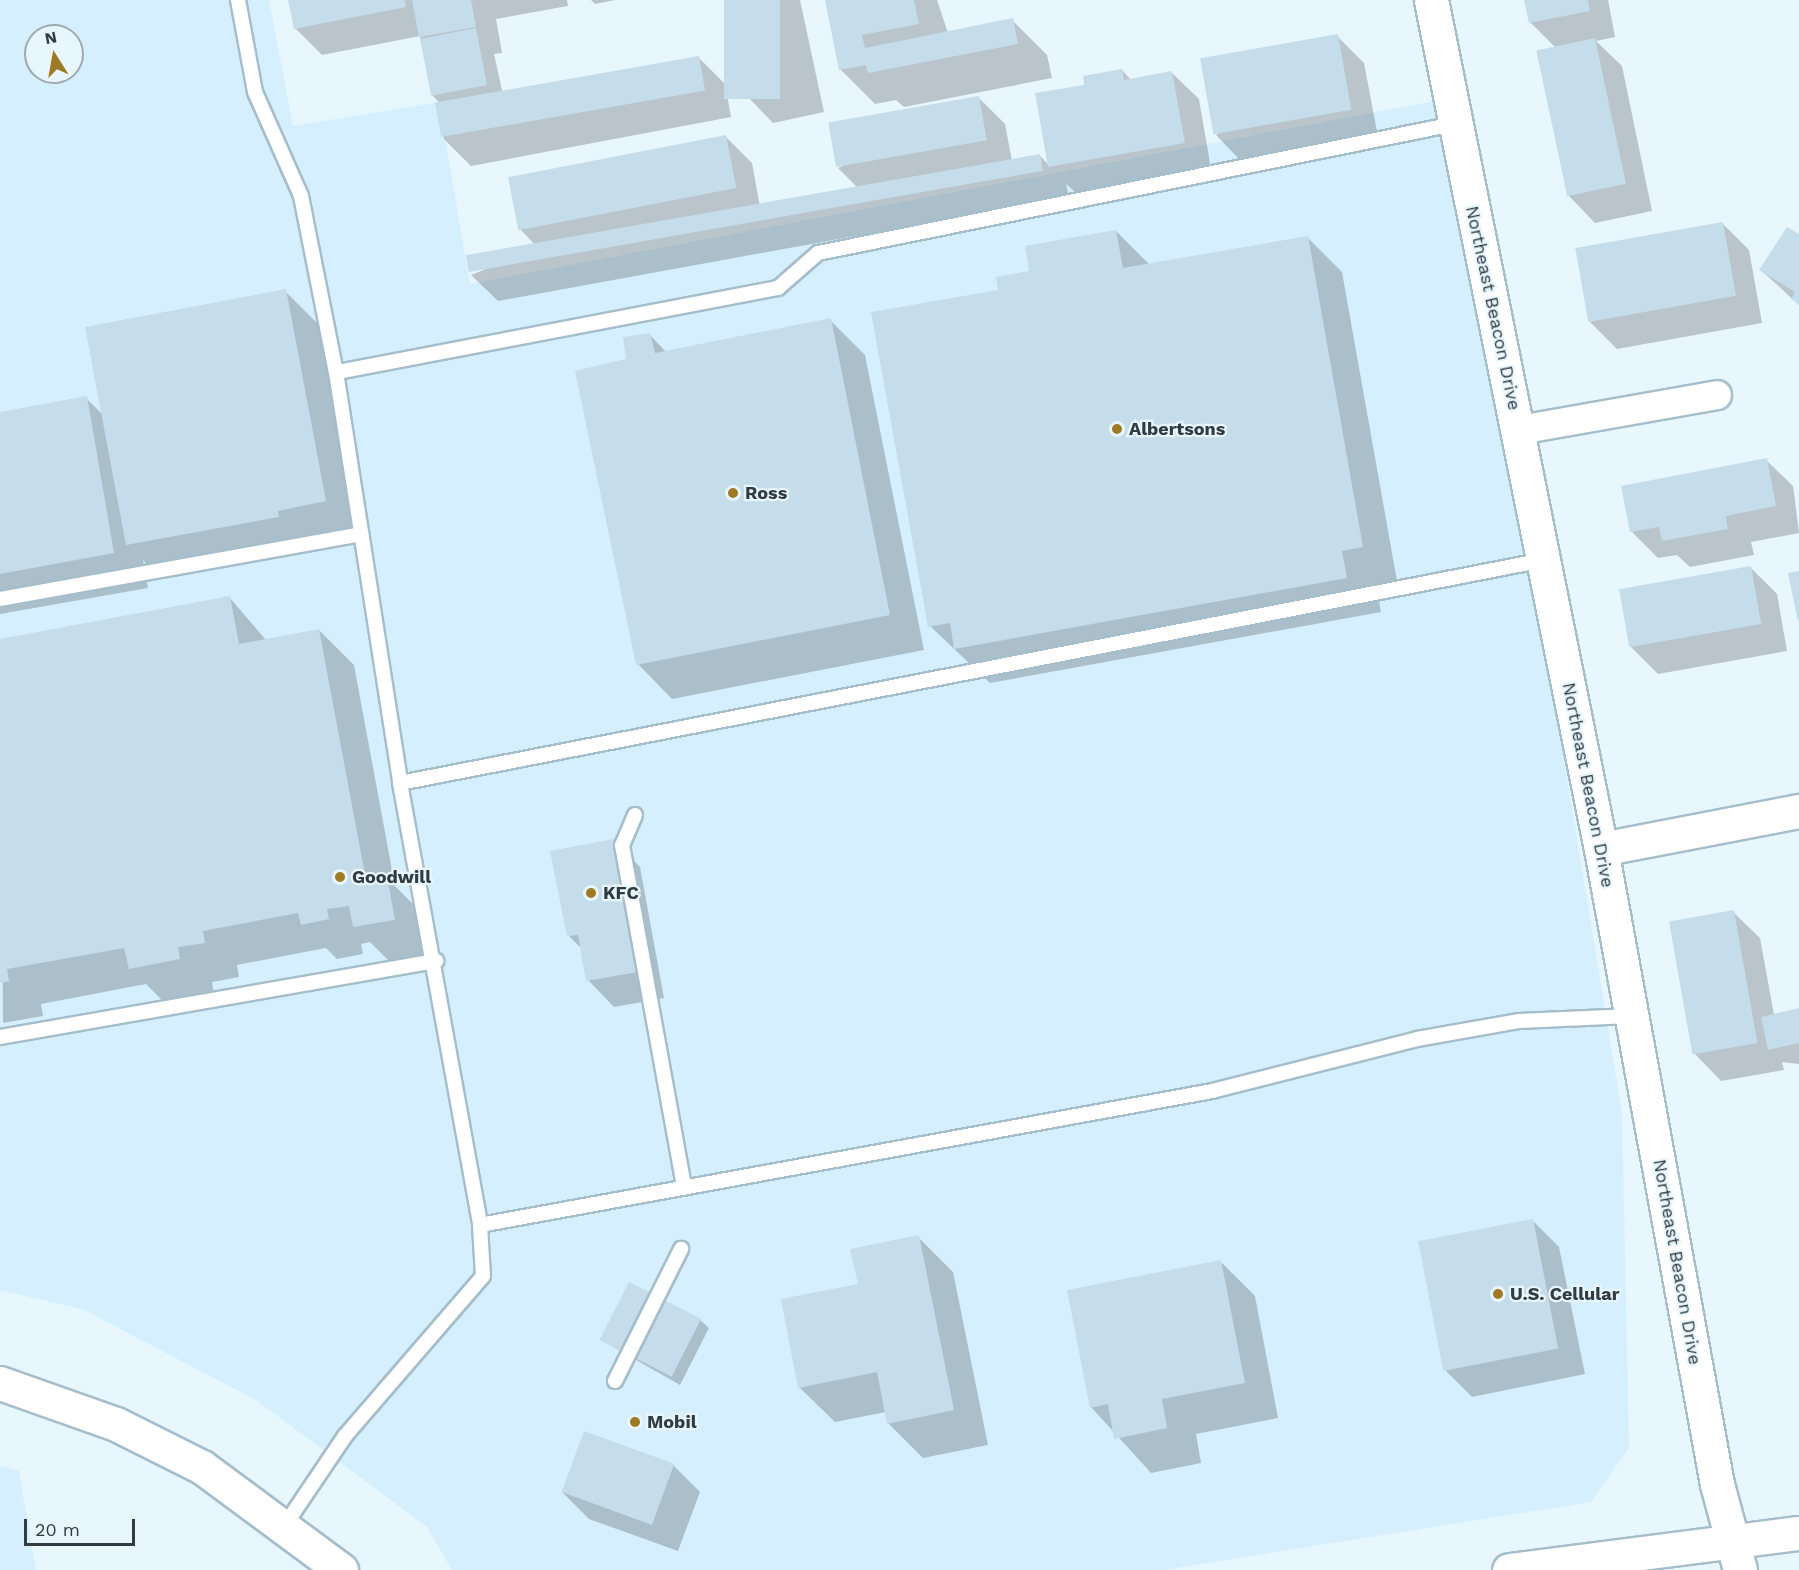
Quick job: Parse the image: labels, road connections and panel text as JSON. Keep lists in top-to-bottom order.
{
  "streets": {
    "main road": ["Northeast Beacon Drive"]
  },
  "places": [
    "Albertsons",
    "Ross",
    "Goodwill",
    "KFC",
    "U.S. Cellular",
    "Mobil"
  ],
  "scale_bar": "20 m",
  "north": "top"
}
